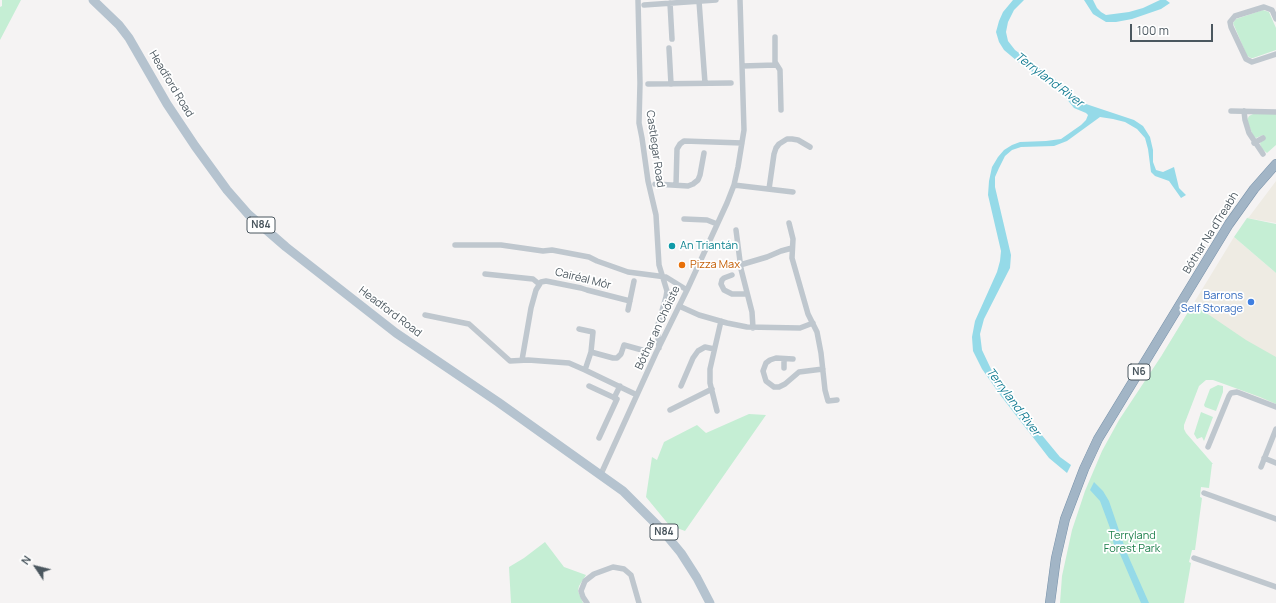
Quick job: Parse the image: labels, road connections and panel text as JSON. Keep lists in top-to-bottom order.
{
  "streets": {
    "highway": ["Bóthar Na dTreabh", "N6"],
    "main road": ["Headford Road", "N84"],
    "street": ["Castlegar Road", "Cairéal Mór", "Bóthar an Chóiste"]
  },
  "crossings": [
    ["Headford Road", "Bóthar an Chóiste"],
    ["Castlegar Road", "Bóthar an Chóiste"]
  ],
  "water": ["Terryland River"],
  "parks": ["Terryland Forest Park"],
  "places": ["An Triantán", "Pizza Max", "Barrons Self Storage"],
  "scale_bar": "100 m",
  "north": "top left"
}
